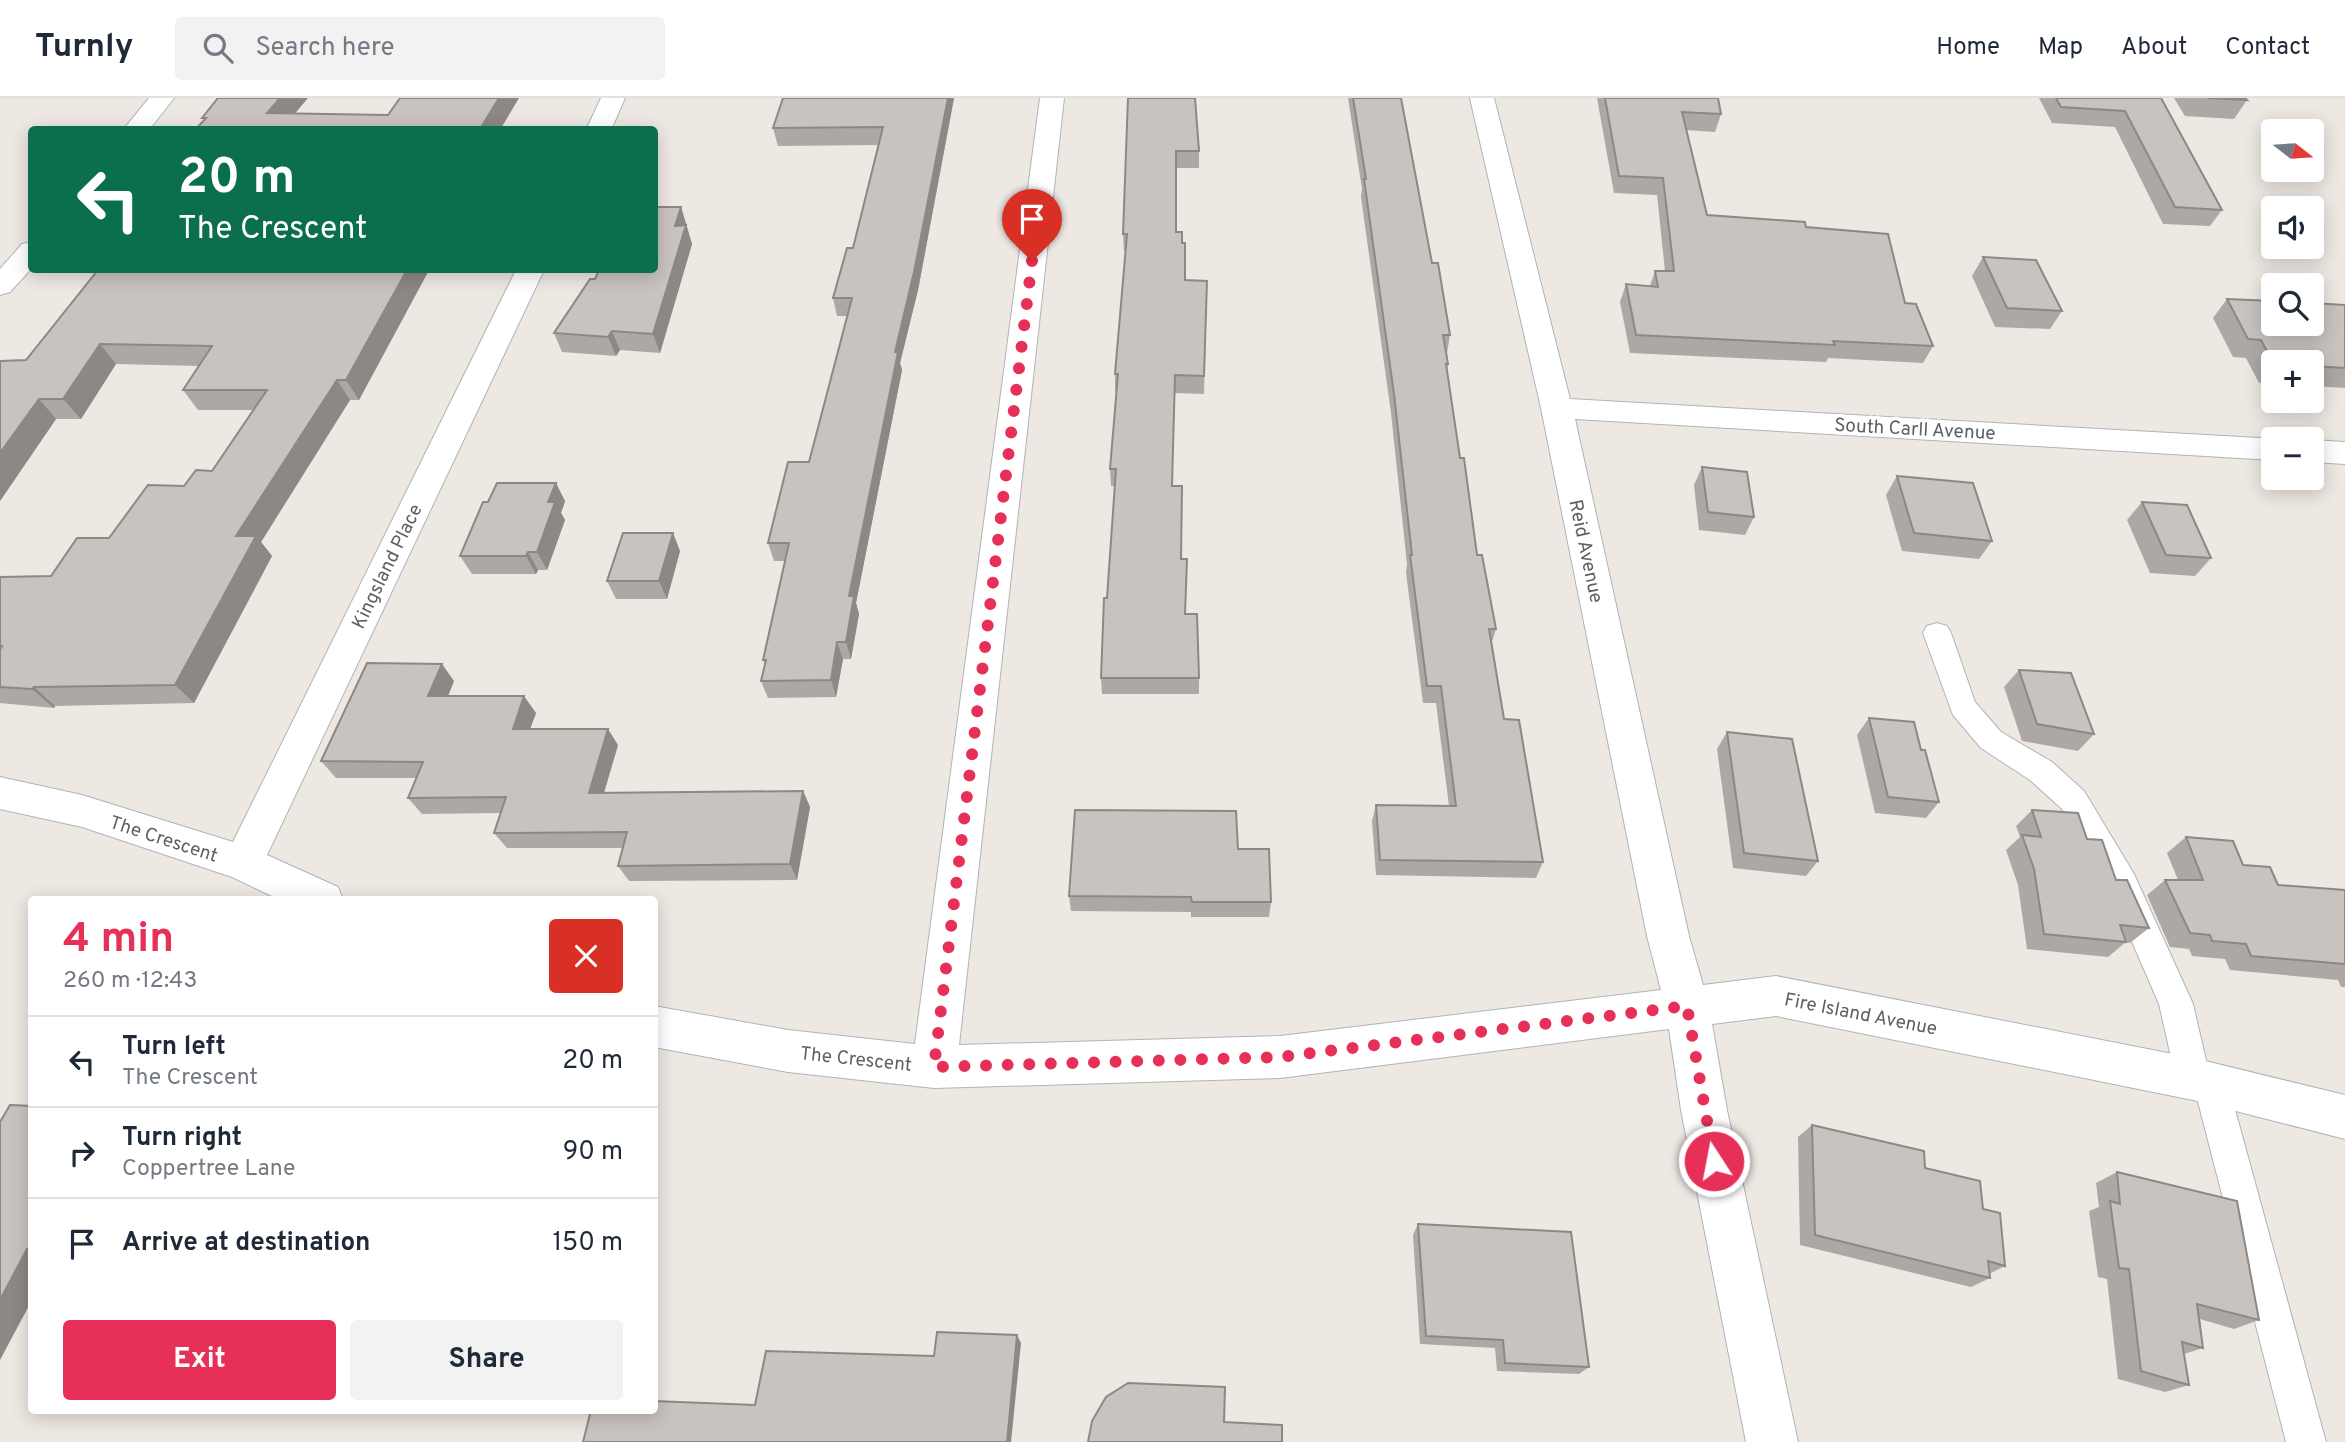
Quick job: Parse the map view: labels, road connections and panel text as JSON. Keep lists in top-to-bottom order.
{
  "streets": {
    "street": [
      "South Carll Avenue",
      "Reid Avenue",
      "Kingsland Place",
      "The Crescent",
      "Fire Island Avenue"
    ]
  },
  "crossings": [
    ["South Carll Avenue", "Reid Avenue"],
    ["Reid Avenue", "The Crescent"],
    ["Reid Avenue", "Fire Island Avenue"],
    ["Kingsland Place", "The Crescent"],
    ["The Crescent", "Fire Island Avenue"]
  ],
  "north": "right",
  "page": {
    "header": "Turnly",
    "search": "Search here",
    "nav": [
      "Home",
      "Map",
      "About",
      "Contact"
    ],
    "map_buttons": ["+", "−"],
    "turn": ["20 m", "The Crescent"],
    "heading": ["4 min", "260 m · 12:43"],
    "list": [
      {
        "name": "Turn left",
        "note": "The Crescent",
        "value": "20 m"
      },
      {
        "name": "Turn right",
        "note": "Coppertree Lane",
        "value": "90 m"
      },
      {
        "name": "Arrive at destination",
        "value": "150 m"
      }
    ],
    "buttons": ["Exit", "Share"]
  }
}
